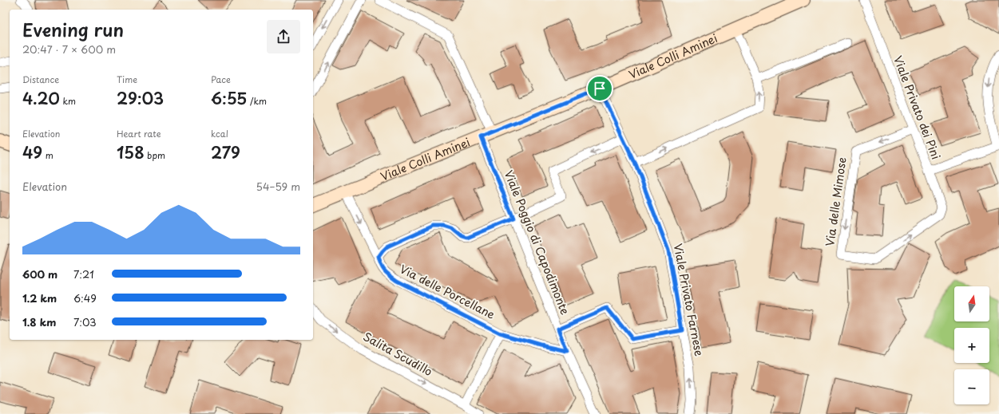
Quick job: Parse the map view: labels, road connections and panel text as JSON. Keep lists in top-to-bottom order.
{
  "streets": {
    "main road": ["Viale Colli Aminei"],
    "street": [
      "Viale Privato dei Pini",
      "Via delle Mimose",
      "Viale Poggio di Capodimonte",
      "Via delle Porcellane",
      "Viale Privato Farnese",
      "Salita Scudillo"
    ]
  },
  "crossings": [
    ["Viale Colli Aminei", "Viale Poggio di Capodimonte"],
    ["Viale Colli Aminei", "Via delle Porcellane"],
    ["Viale Colli Aminei", "Viale Privato Farnese"],
    ["Viale Privato dei Pini", "Via delle Mimose"],
    ["Viale Poggio di Capodimonte", "Via delle Porcellane"]
  ],
  "one_way": ["Salita Scudillo"],
  "north": "top",
  "page": {
    "heading": ["Evening run", "20:47 · 7 × 600 m"],
    "stats": [
      ["Distance", "4.20 km"],
      ["Time", "29:03"],
      ["Pace", "6:55 /km"],
      ["Elevation", "49 m"],
      ["Heart rate", "158 bpm"],
      ["kcal", "279"]
    ],
    "chart": ["Elevation", "54–59 m"],
    "list": [
      {
        "name": "600 m",
        "note": "7:21"
      },
      {
        "name": "1.2 km",
        "note": "6:49"
      },
      {
        "name": "1.8 km",
        "note": "7:03"
      }
    ],
    "map_buttons": ["+", "−"]
  }
}
